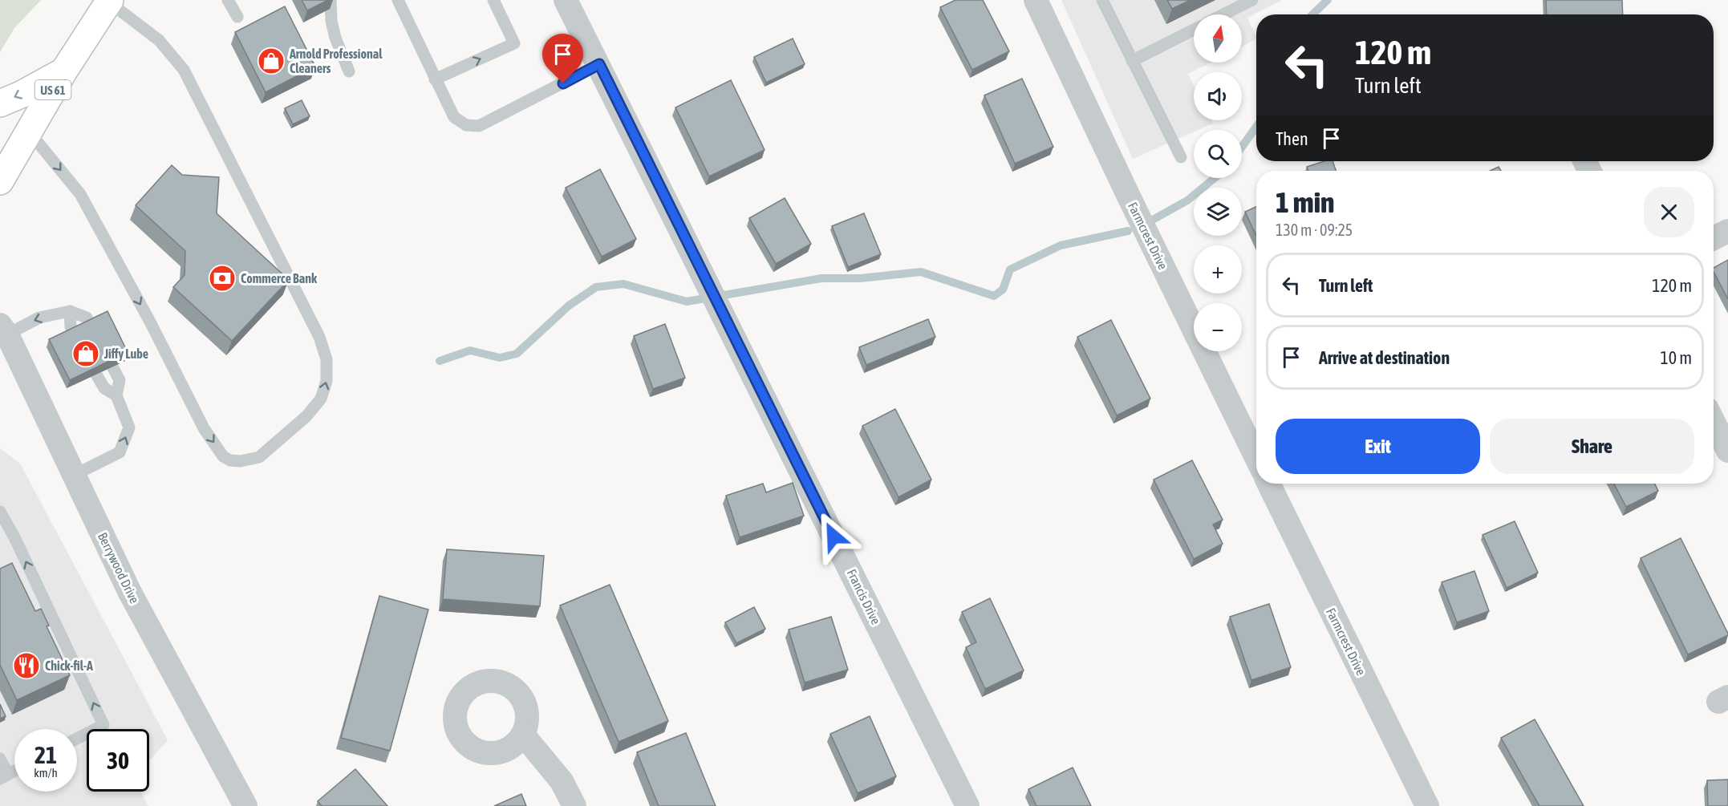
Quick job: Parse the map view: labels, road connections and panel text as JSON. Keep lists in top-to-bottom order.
{
  "streets": {
    "main road": ["US 61"],
    "street": ["Farmcrest Drive", "Berrywood Drive", "Francis Drive"]
  },
  "places": {
    "shop": ["Arnold Professional Cleaners", "Jiffy Lube"],
    "bank": ["Commerce Bank"],
    "restaurant": ["Chick-fil-A"]
  },
  "north": "top",
  "page": {
    "map_buttons": ["+", "−"],
    "turn": ["120 m", "Turn left"],
    "then": "Then",
    "heading": ["1 min", "130 m · 09:25"],
    "list": [
      {
        "name": "Turn left",
        "value": "120 m"
      },
      {
        "name": "Arrive at destination",
        "value": "10 m"
      }
    ],
    "buttons": ["Exit", "Share"],
    "speed": "21 km/h",
    "limit": "30"
  }
}
